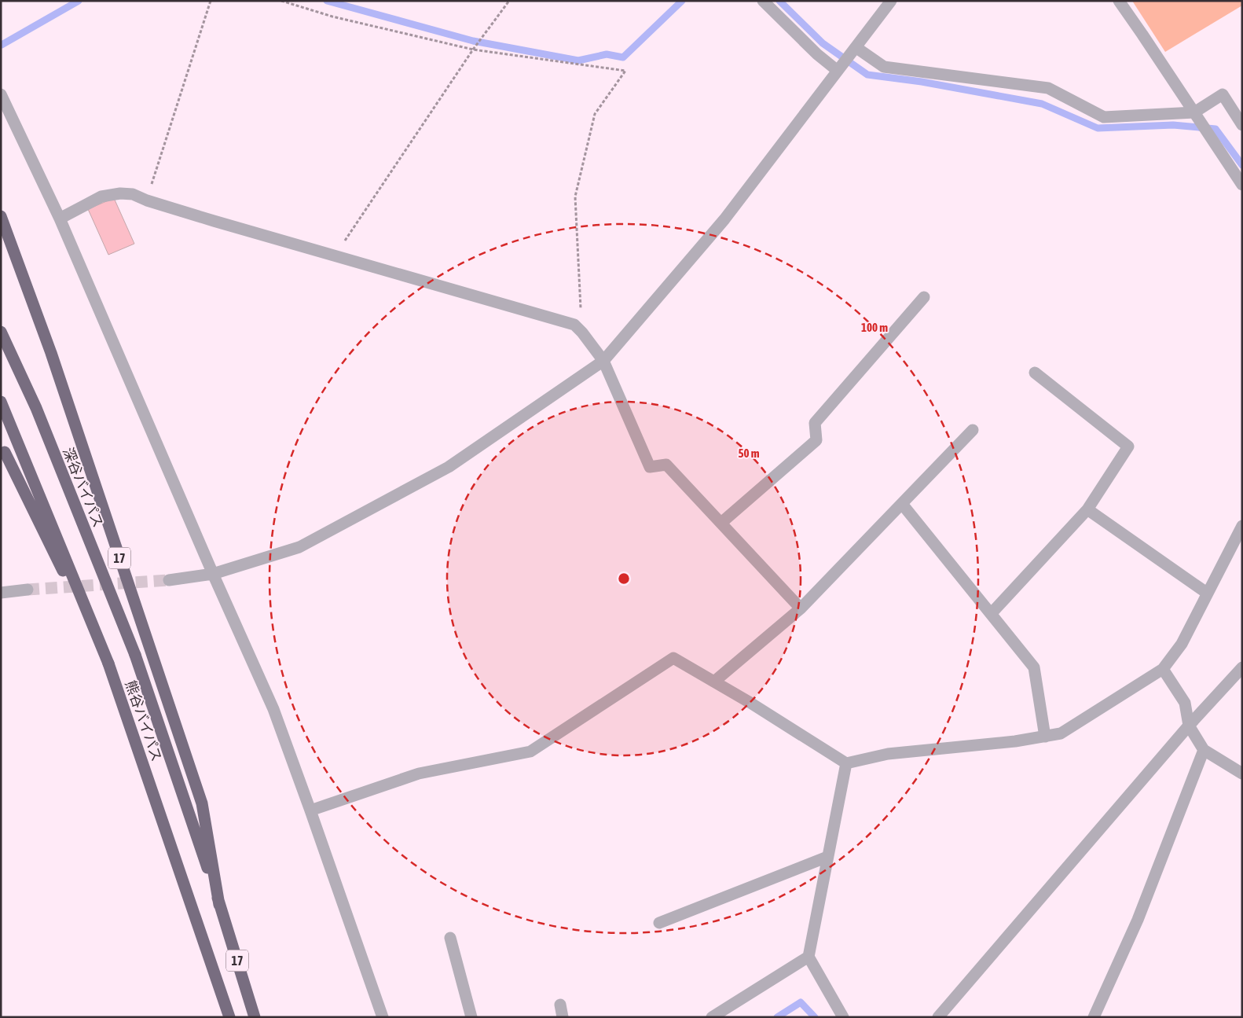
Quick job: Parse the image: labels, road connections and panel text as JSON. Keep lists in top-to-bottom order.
{
  "streets": {
    "highway": ["深谷バイパス", "17", "熊谷バイパス"]
  },
  "crossings": [
    ["深谷バイパス", "熊谷バイパス"],
    ["17", "熊谷バイパス"]
  ],
  "rings": ["100 m", "50 m"]
}
